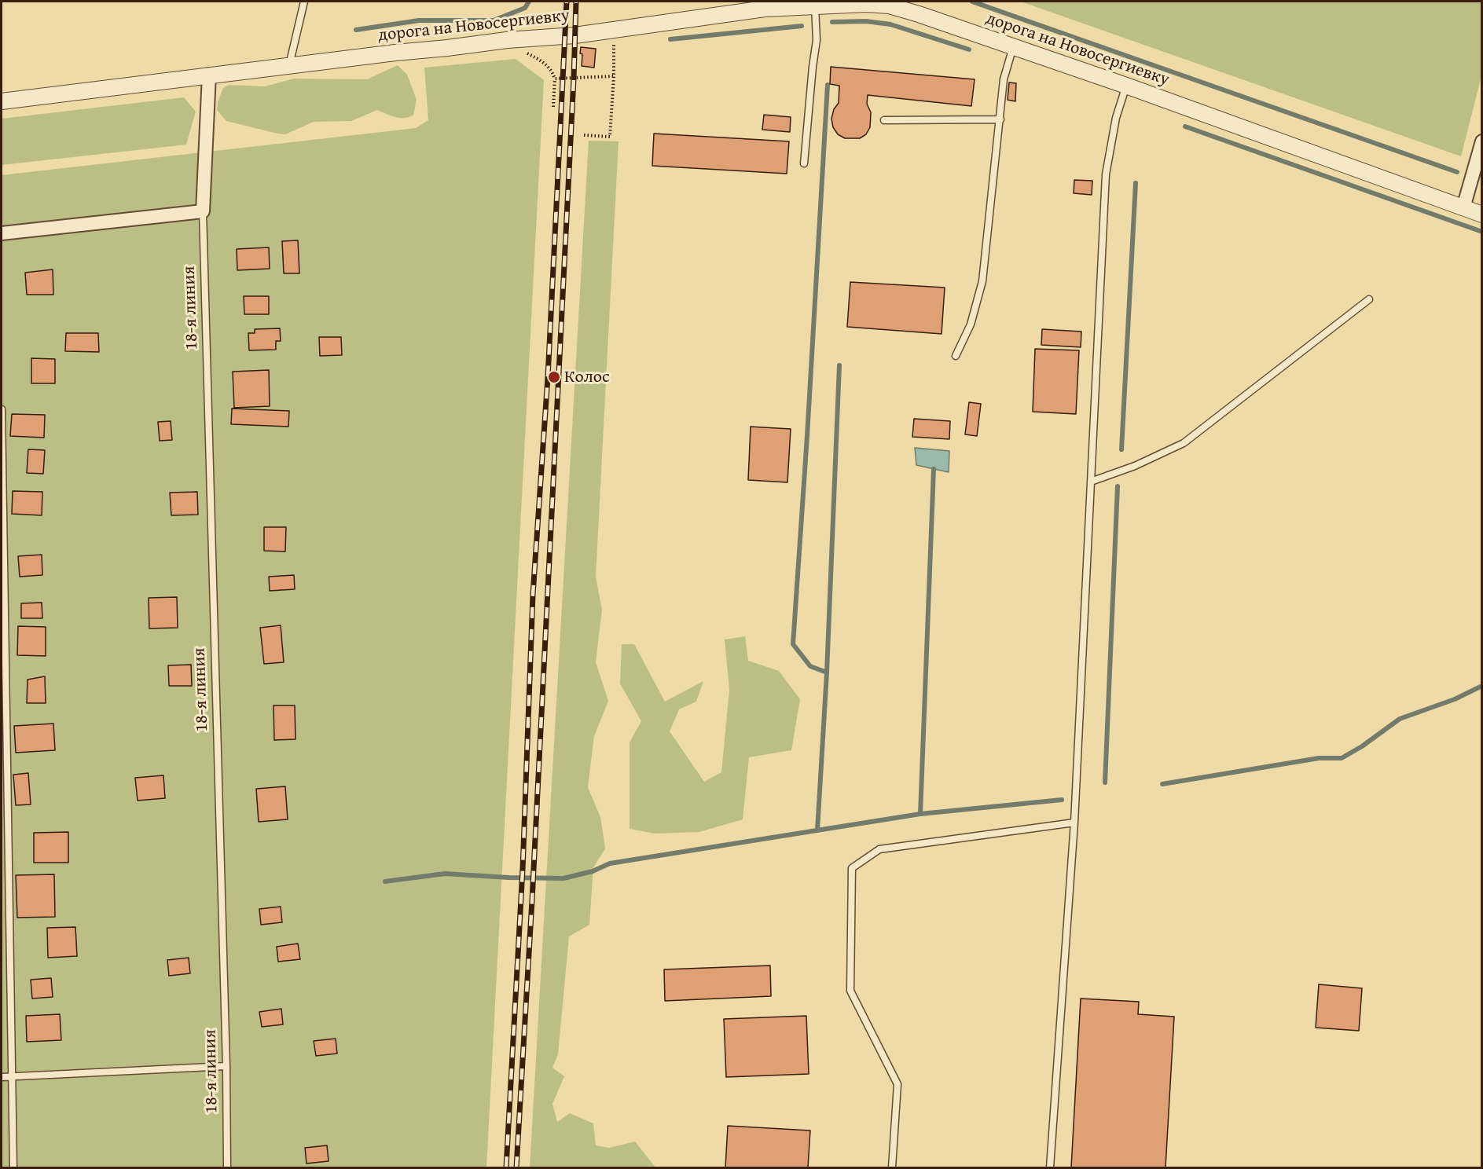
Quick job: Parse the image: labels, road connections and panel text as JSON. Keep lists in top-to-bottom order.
{
  "streets": {
    "street": ["дорога на Новосергиевку"],
    "lane": ["18-я линия"]
  },
  "places": ["Колос"]
}
